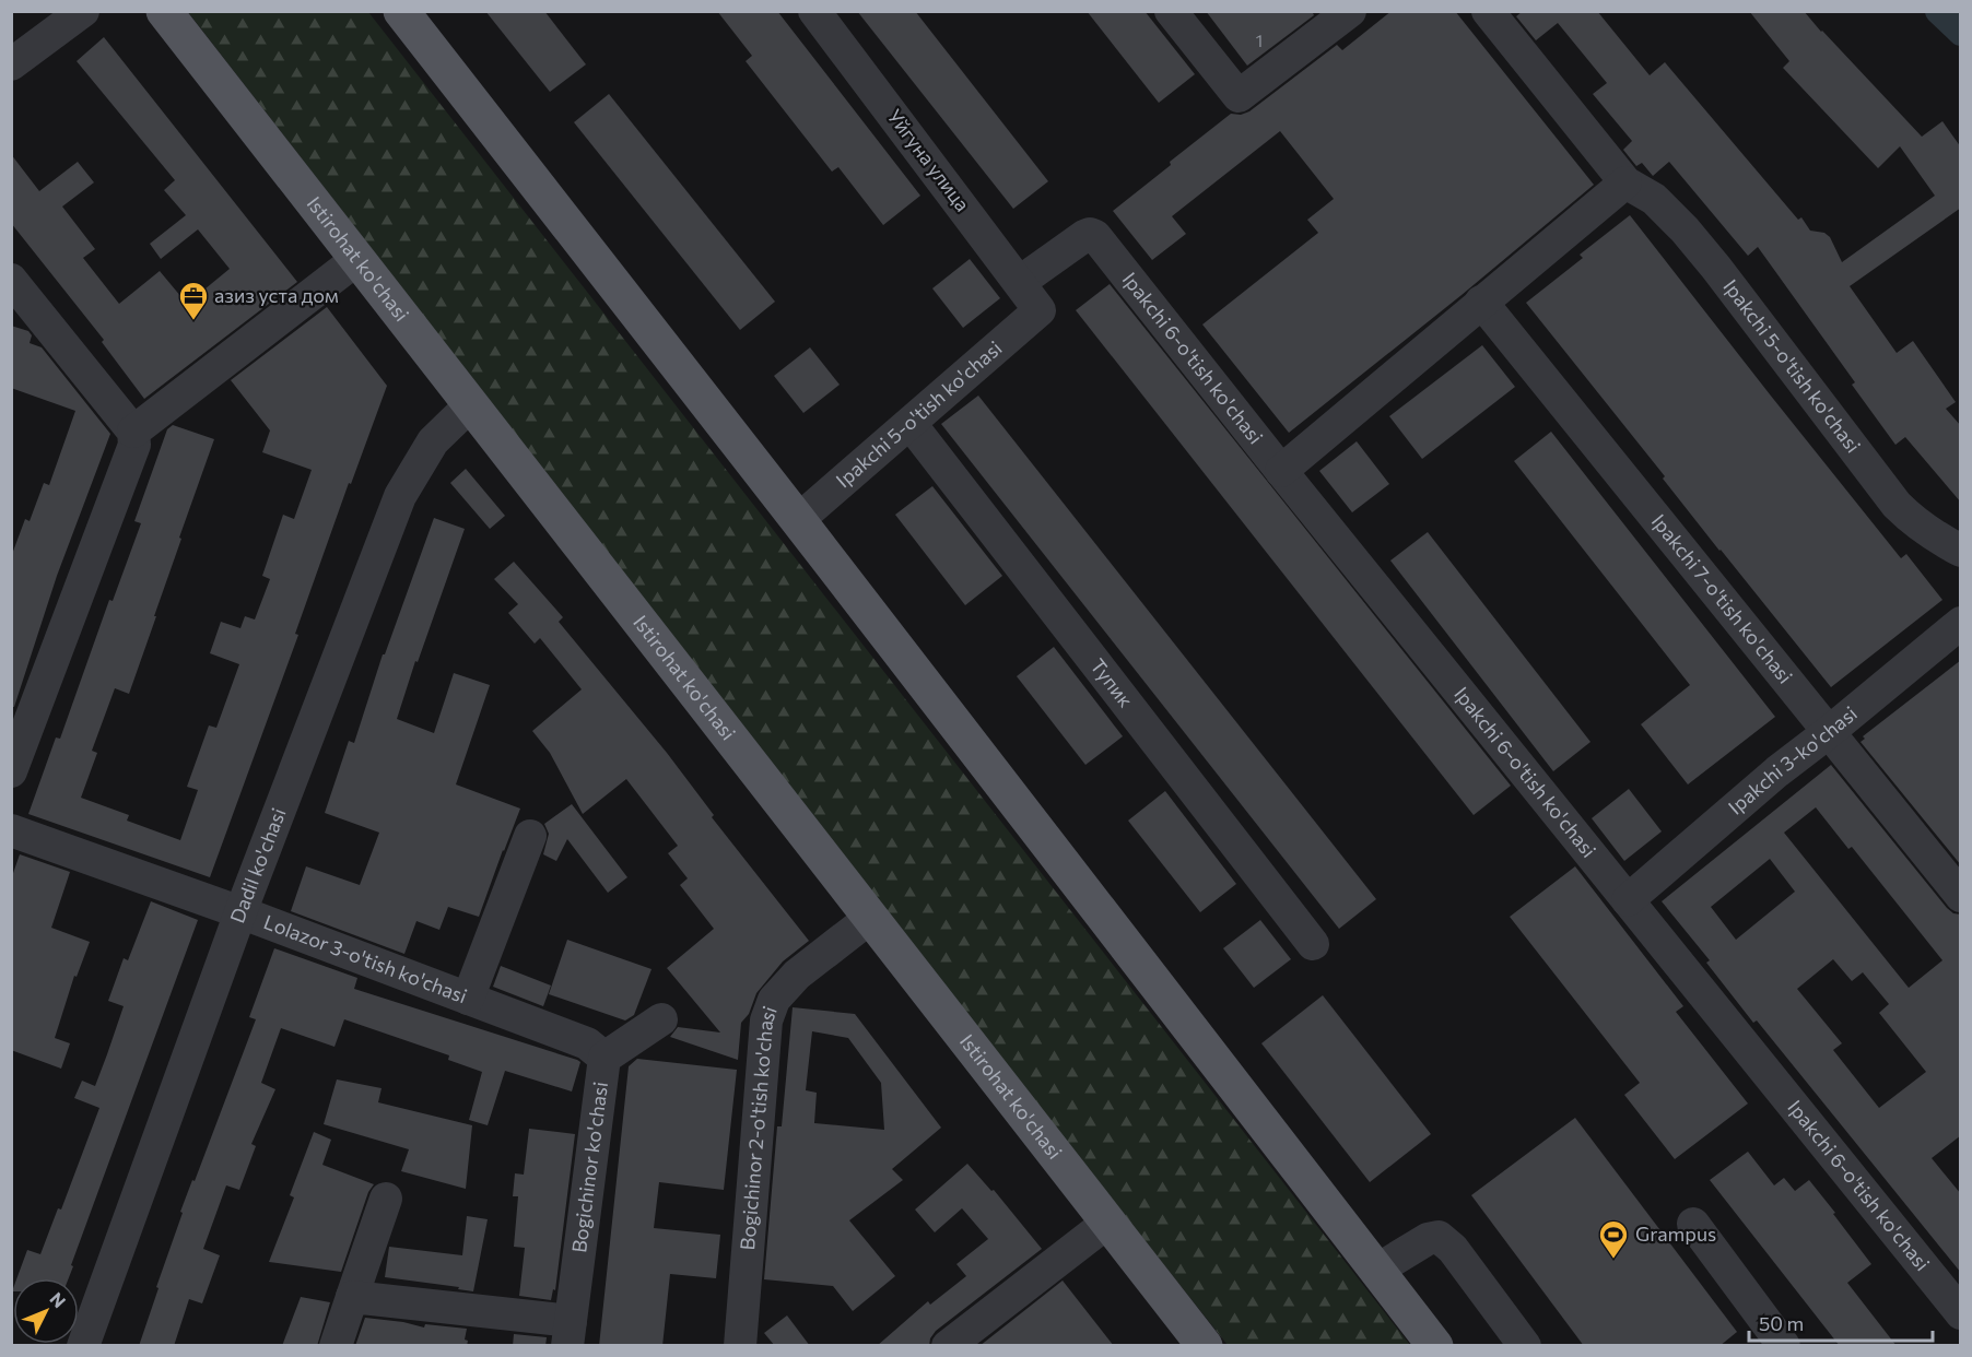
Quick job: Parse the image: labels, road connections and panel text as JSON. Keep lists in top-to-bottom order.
{
  "streets": {
    "main road": ["Istirohat ko'chasi"],
    "street": [
      "Уйгуна улица",
      "Ipakchi 6-o'tish ko'chasi",
      "Ipakchi 5-o'tish ko'chasi",
      "Ipakchi 7-o'tish ko'chasi",
      "Тупик",
      "Ipakchi 3-ko'chasi",
      "Dadil ko'chasi",
      "Lolazor 3-o'tish ko'chasi",
      "Bogichinor 2-o'tish ko'chasi",
      "Bogichinor ko'chasi"
    ]
  },
  "crossings": [
    ["Уйгуна улица", "Ipakchi 6-o'tish ko'chasi"],
    ["Уйгуна улица", "Ipakchi 5-o'tish ko'chasi"],
    ["Istirohat ko'chasi", "Dadil ko'chasi"],
    ["Istirohat ko'chasi", "Bogichinor 2-o'tish ko'chasi"],
    ["Ipakchi 6-o'tish ko'chasi", "Ipakchi 3-ko'chasi"],
    ["Ipakchi 5-o'tish ko'chasi", "Тупик"],
    ["Ipakchi 7-o'tish ko'chasi", "Ipakchi 3-ko'chasi"],
    ["Dadil ko'chasi", "Lolazor 3-o'tish ko'chasi"],
    ["Lolazor 3-o'tish ko'chasi", "Bogichinor ko'chasi"]
  ],
  "places": {
    "office": ["азиз уста дом"],
    "sports": ["Grampus"]
  },
  "house_numbers": ["1"],
  "scale_bar": "50 m",
  "north": "top right"
}
